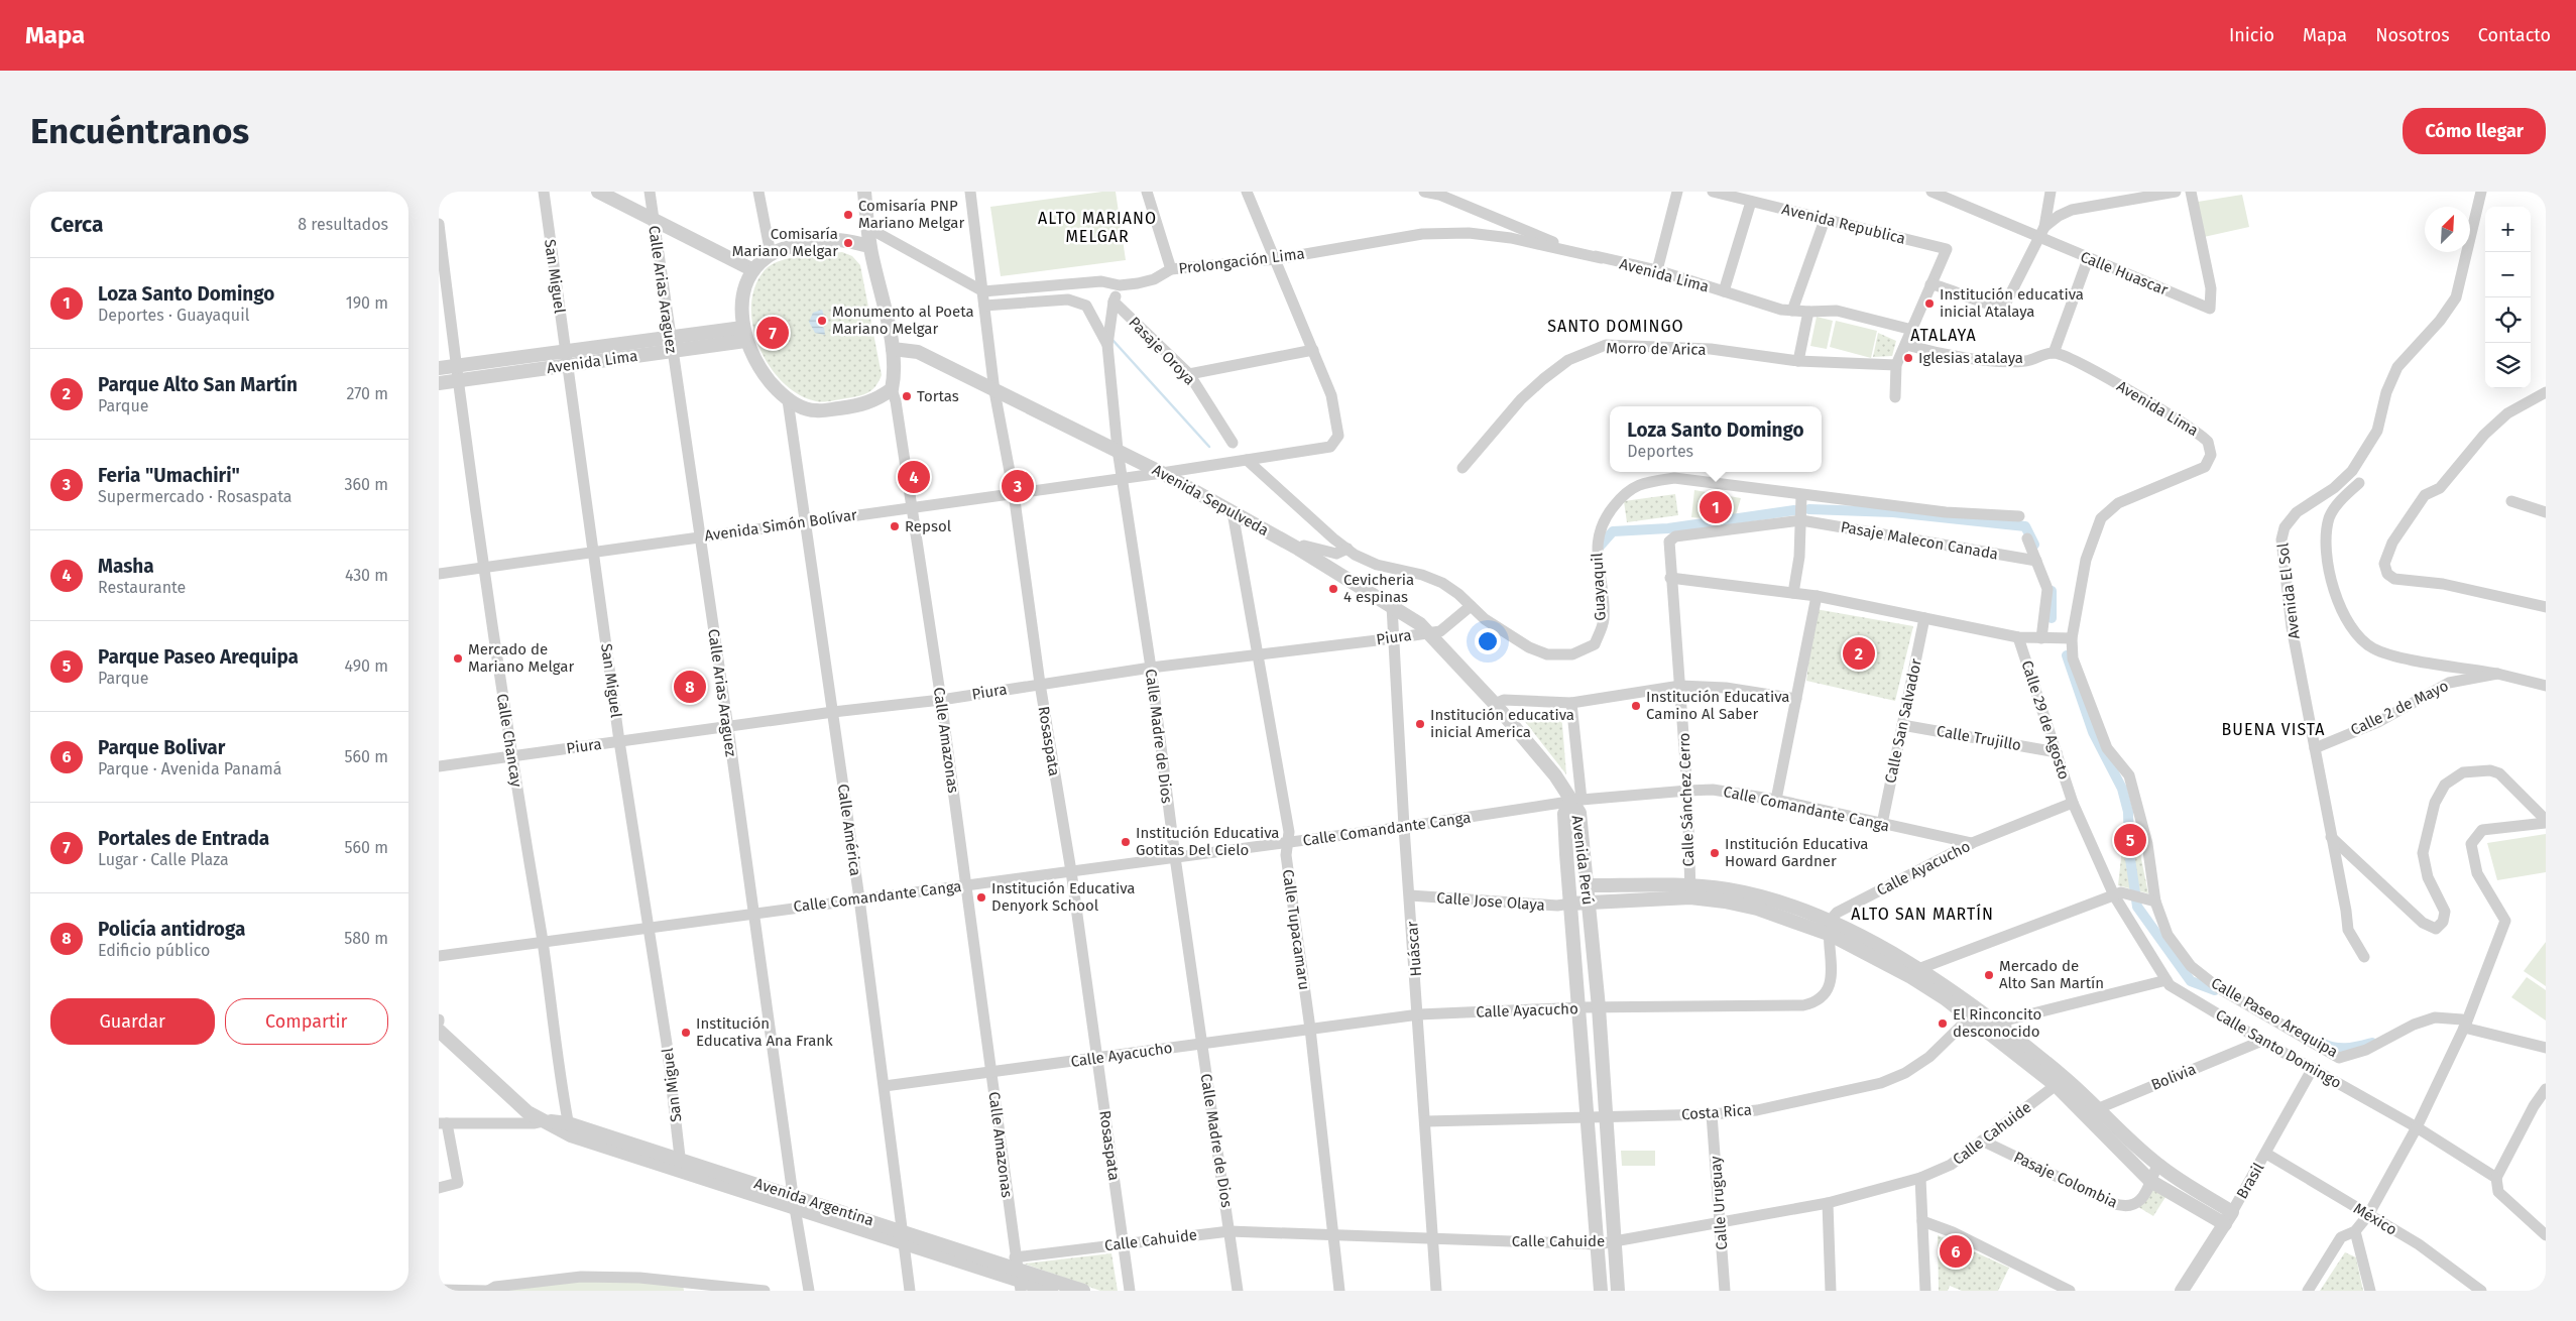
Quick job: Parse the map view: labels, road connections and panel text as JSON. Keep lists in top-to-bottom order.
{
  "streets": {
    "street": [
      "Avenida Republica",
      "Prolongación Lima",
      "Calle Huascar",
      "Avenida Lima",
      "San Miguel",
      "Calle Arias Araguez",
      "Morro de Arica",
      "Pasaje Oroya",
      "Avenida Sepulveda",
      "Avenida Simón Bolívar",
      "Pasaje Malecon Canada",
      "Guayaquil",
      "Avenida El Sol",
      "Piura",
      "Calle 2 de Mayo",
      "Calle 29 de Agosto",
      "Calle San Salvador",
      "Calle Madre de Dios",
      "Calle Trujillo",
      "Calle Chancay",
      "Calle Amazonas",
      "Rosaspata",
      "Calle Sánchez Cerro",
      "Calle Comandante Canga",
      "Calle América",
      "Avenida Perú",
      "Calle Ayacucho",
      "Calle Jose Olaya",
      "Calle Tupacamaru",
      "Huáscar",
      "Calle Paseo Arequipa",
      "Calle Santo Domingo",
      "Bolivia",
      "Costa Rica",
      "Calle Cahuide",
      "Pasaje Colombia",
      "Brasil",
      "Avenida Argentina",
      "Calle Uruguay",
      "México"
    ]
  },
  "crossings": [
    ["Prolongación Lima", "Avenida Lima"],
    ["Prolongación Lima", "Rosaspata"],
    ["Avenida Lima", "San Miguel"],
    ["Avenida Lima", "Calle Arias Araguez"],
    ["Avenida Lima", "Avenida Sepulveda"],
    ["Avenida Lima", "Calle Chancay"],
    ["Avenida Lima", "Calle Amazonas"],
    ["Avenida Lima", "Calle América"],
    ["Avenida Lima", "Calle Paseo Arequipa"],
    ["San Miguel", "Avenida Simón Bolívar"],
    ["San Miguel", "Piura"],
    ["San Miguel", "Calle Comandante Canga"],
    ["San Miguel", "Avenida Argentina"],
    ["Calle Arias Araguez", "Avenida Simón Bolívar"],
    ["Calle Arias Araguez", "Piura"],
    ["Calle Arias Araguez", "Calle Comandante Canga"],
    ["Calle Arias Araguez", "Avenida Argentina"],
    ["Pasaje Oroya", "Calle Madre de Dios"],
    ["Avenida Sepulveda", "Avenida Simón Bolívar"],
    ["Avenida Sepulveda", "Piura"],
    ["Avenida Sepulveda", "Calle Madre de Dios"],
    ["Avenida Sepulveda", "Calle Amazonas"],
    ["Avenida Sepulveda", "Rosaspata"],
    ["Avenida Sepulveda", "Calle Comandante Canga"],
    ["Avenida Sepulveda", "Calle América"],
    ["Avenida Sepulveda", "Avenida Perú"],
    ["Avenida Sepulveda", "Calle Tupacamaru"],
    ["Avenida Sepulveda", "Huáscar"],
    ["Avenida Simón Bolívar", "Guayaquil"],
    ["Avenida Simón Bolívar", "Calle Madre de Dios"],
    ["Avenida Simón Bolívar", "Calle Chancay"],
    ["Avenida Simón Bolívar", "Calle Amazonas"],
    ["Avenida Simón Bolívar", "Rosaspata"],
    ["Avenida Simón Bolívar", "Calle América"],
    ["Pasaje Malecon Canada", "Calle Sánchez Cerro"],
    ["Guayaquil", "Piura"],
    ["Avenida El Sol", "Calle 2 de Mayo"],
    ["Piura", "Calle Madre de Dios"],
    ["Piura", "Calle Chancay"],
    ["Piura", "Calle Amazonas"],
    ["Piura", "Rosaspata"],
    ["Piura", "Calle América"],
    ["Piura", "Calle Tupacamaru"],
    ["Piura", "Huáscar"],
    ["Calle 29 de Agosto", "Calle Trujillo"],
    ["Calle 29 de Agosto", "Calle Ayacucho"],
    ["Calle 29 de Agosto", "Calle Santo Domingo"],
    ["Calle San Salvador", "Calle Trujillo"],
    ["Calle San Salvador", "Calle Comandante Canga"],
    ["Calle Madre de Dios", "Calle Comandante Canga"],
    ["Calle Madre de Dios", "Calle Ayacucho"],
    ["Calle Madre de Dios", "Calle Cahuide"],
    ["Calle Chancay", "Calle Comandante Canga"],
    ["Calle Chancay", "Avenida Argentina"],
    ["Calle Amazonas", "Calle Comandante Canga"],
    ["Calle Amazonas", "Calle América"],
    ["Calle Amazonas", "Calle Ayacucho"],
    ["Calle Amazonas", "Calle Cahuide"],
    ["Calle Amazonas", "Avenida Argentina"],
    ["Rosaspata", "Calle Comandante Canga"],
    ["Rosaspata", "Calle Ayacucho"],
    ["Rosaspata", "Calle Cahuide"],
    ["Calle Sánchez Cerro", "Calle Comandante Canga"],
    ["Calle Comandante Canga", "Calle América"],
    ["Calle Comandante Canga", "Avenida Perú"],
    ["Calle Comandante Canga", "Calle Ayacucho"],
    ["Calle Comandante Canga", "Calle Tupacamaru"],
    ["Calle Comandante Canga", "Huáscar"],
    ["Calle América", "Calle Ayacucho"],
    ["Calle América", "Avenida Argentina"],
    ["Avenida Perú", "Calle Ayacucho"],
    ["Avenida Perú", "Calle Jose Olaya"],
    ["Avenida Perú", "Costa Rica"],
    ["Avenida Perú", "Calle Cahuide"],
    ["Calle Ayacucho", "Calle Tupacamaru"],
    ["Calle Ayacucho", "Huáscar"],
    ["Calle Ayacucho", "Calle Santo Domingo"],
    ["Calle Jose Olaya", "Huáscar"],
    ["Calle Tupacamaru", "Calle Cahuide"],
    ["Huáscar", "Costa Rica"],
    ["Huáscar", "Calle Cahuide"],
    ["Calle Santo Domingo", "Bolivia"],
    ["Calle Santo Domingo", "Brasil"],
    ["Costa Rica", "Calle Uruguay"],
    ["Calle Cahuide", "Pasaje Colombia"],
    ["Calle Cahuide", "Avenida Argentina"],
    ["Calle Cahuide", "Calle Uruguay"],
    ["Brasil", "México"]
  ],
  "districts": [
    "ALTO MARIANO MELGAR",
    "SANTO DOMINGO",
    "ATALAYA",
    "BUENA VISTA",
    "ALTO SAN MARTÍN"
  ],
  "places": [
    "Comisaría PNP Mariano Melgar",
    "Comisaría Mariano Melgar",
    "Institución educativa inicial Atalaya",
    "Monumento al Poeta Mariano Melgar",
    "Iglesias atalaya",
    "Tortas",
    "Repsol",
    "Cevicheria 4 espinas",
    "Mercado de Mariano Melgar",
    "Institución Educativa Camino Al Saber",
    "Institución educativa inicial America",
    "Institución Educativa Gotitas Del Cielo",
    "Institución Educativa Howard Gardner",
    "Institución Educativa Denyork School",
    "Mercado de Alto San Martín",
    "El Rinconcito desconocido",
    "Institución Educativa Ana Frank"
  ],
  "north": "top right",
  "page": {
    "header": "Mapa",
    "nav": [
      "Inicio",
      "Mapa",
      "Nosotros",
      "Contacto"
    ],
    "buttons": [
      "Cómo llegar",
      ["Guardar", "Compartir"]
    ],
    "title": "Encuéntranos",
    "heading": ["Cerca", "8 resultados"],
    "map_buttons": ["+", "−"],
    "list": [
      {
        "mark": "1",
        "name": "Loza Santo Domingo",
        "note": "Deportes · Guayaquil",
        "value": "190 m"
      },
      {
        "mark": "2",
        "name": "Parque Alto San Martín",
        "note": "Parque",
        "value": "270 m"
      },
      {
        "mark": "3",
        "name": "Feria \"Umachiri\"",
        "note": "Supermercado · Rosaspata",
        "value": "360 m"
      },
      {
        "mark": "4",
        "name": "Masha",
        "note": "Restaurante",
        "value": "430 m"
      },
      {
        "mark": "5",
        "name": "Parque Paseo Arequipa",
        "note": "Parque",
        "value": "490 m"
      },
      {
        "mark": "6",
        "name": "Parque Bolivar",
        "note": "Parque · Avenida Panamá",
        "value": "560 m"
      },
      {
        "mark": "7",
        "name": "Portales de Entrada",
        "note": "Lugar · Calle Plaza",
        "value": "560 m"
      },
      {
        "mark": "8",
        "name": "Policía antidroga",
        "note": "Edificio público",
        "value": "580 m"
      }
    ],
    "pins": [
      "7",
      "4",
      "3",
      "1",
      "2",
      "8",
      "5",
      "6"
    ],
    "popup": ["Loza Santo Domingo", "Deportes"]
  }
}
